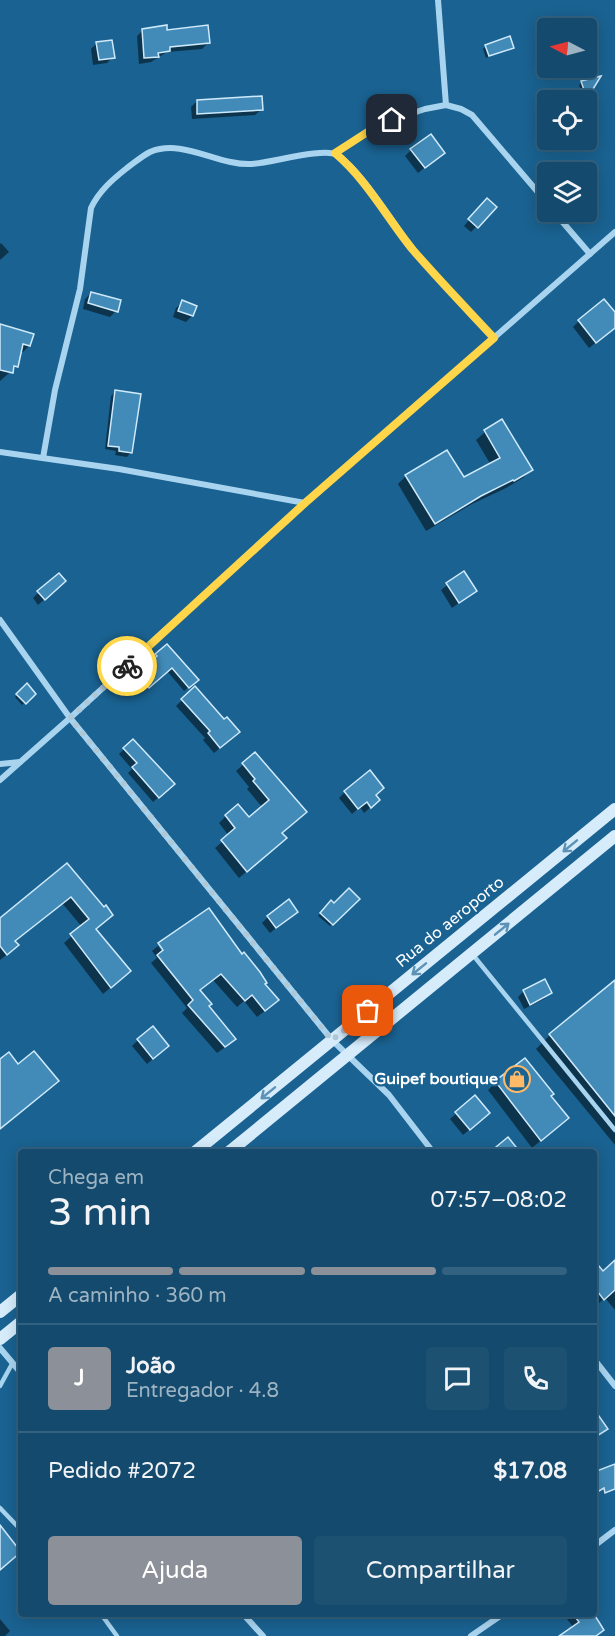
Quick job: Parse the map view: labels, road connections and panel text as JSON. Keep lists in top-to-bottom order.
{
  "streets": {
    "main road": ["Rua do aeroporto"]
  },
  "places": {
    "shop": ["Guipef boutique"]
  },
  "north": "left",
  "page": {
    "heading": ["3 min", "Chega em", "07:57–08:02"],
    "panel": [
      "João",
      "Entregador · 4.8",
      "Pedido #2072",
      "$17.08"
    ],
    "bar": "A caminho · 360 m",
    "round": "J",
    "buttons": ["Ajuda", "Compartilhar"]
  }
}
